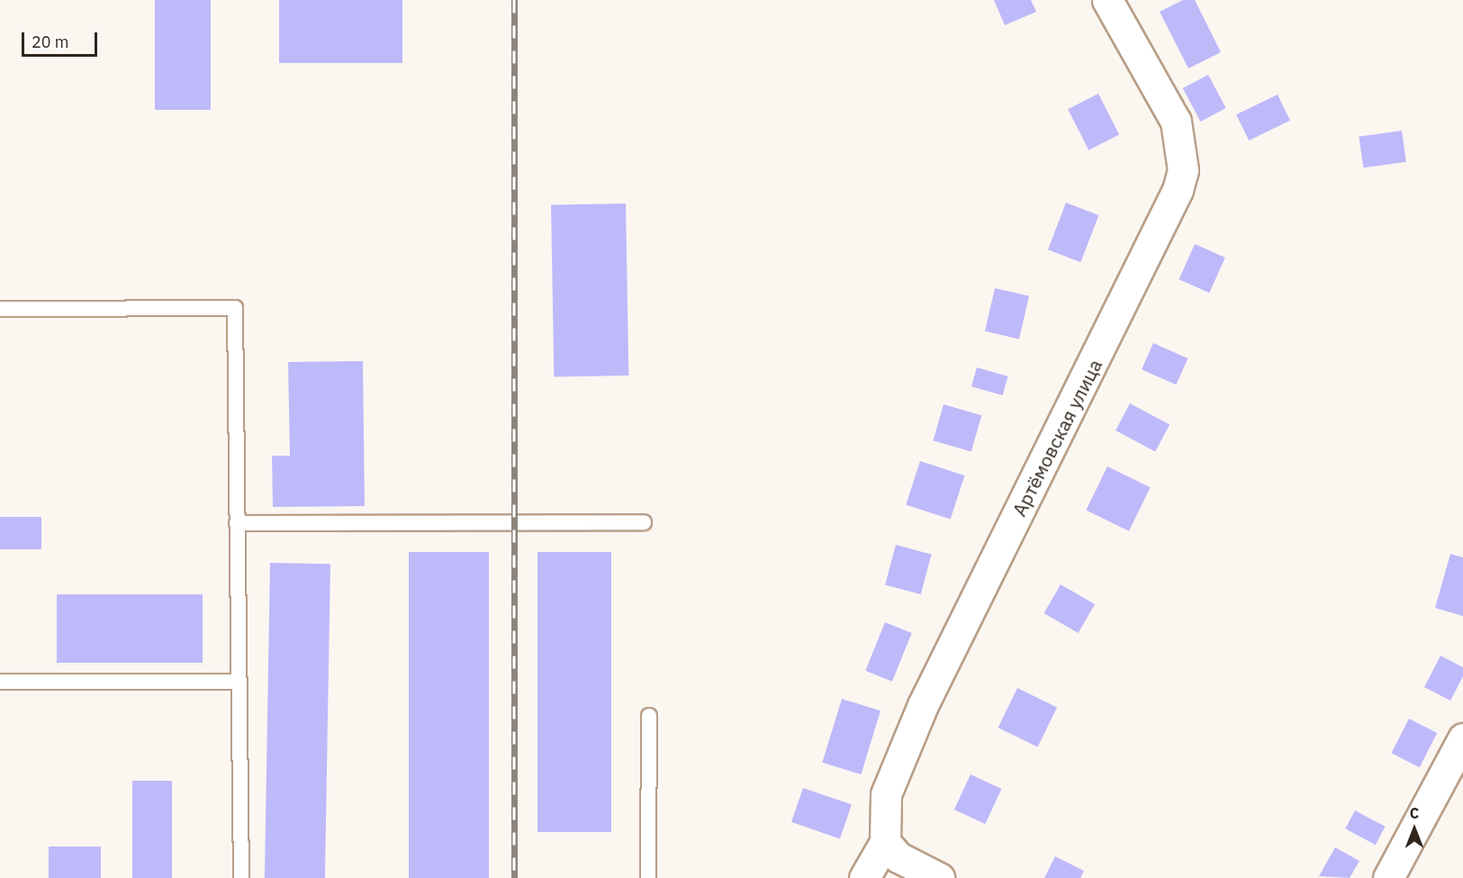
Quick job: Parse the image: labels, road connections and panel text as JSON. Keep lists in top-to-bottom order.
{
  "streets": {
    "street": ["Артёмовская улица"]
  },
  "scale_bar": "20 m",
  "north": "top"
}
